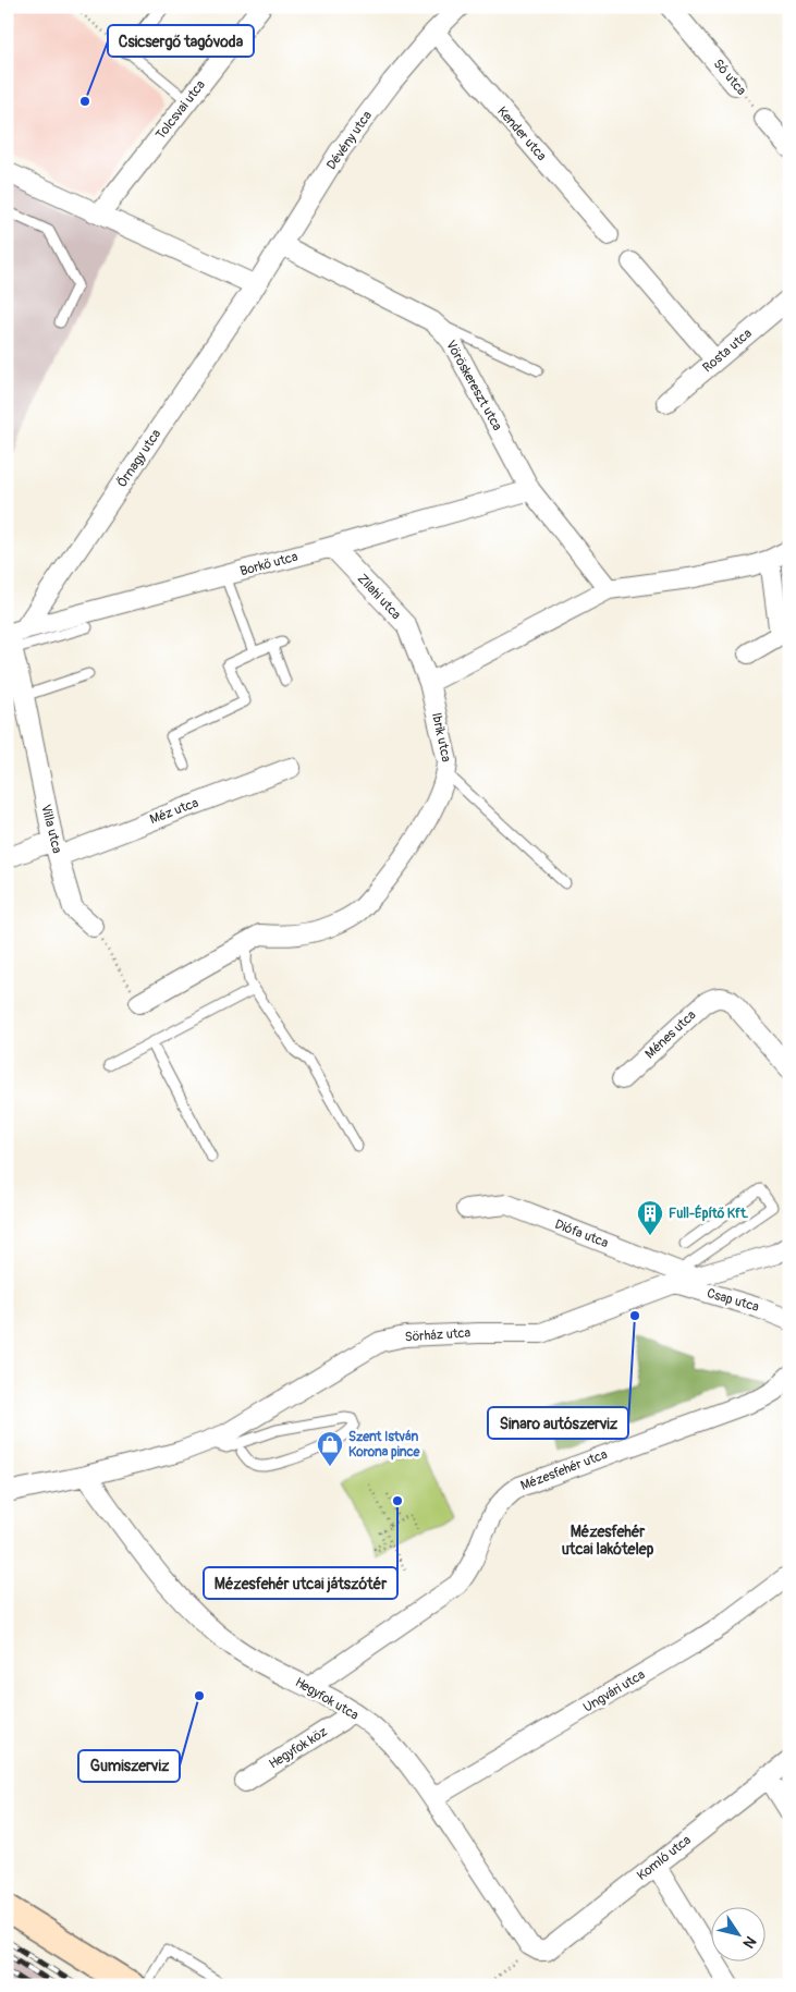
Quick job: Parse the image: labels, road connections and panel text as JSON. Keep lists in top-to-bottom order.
{
  "streets": {
    "street": [
      "Só utca",
      "Tolcsvai utca",
      "Kender utca",
      "Dévény utca",
      "Rosta utca",
      "Vöröskereszt utca",
      "Őrnagy utca",
      "Borkő utca",
      "Zilahi utca",
      "Ibrik utca",
      "Méz utca",
      "Villa utca",
      "Ménes utca",
      "Diófa utca",
      "Csap utca",
      "Sörház utca",
      "Mézesfehér utca",
      "Ungvári utca",
      "Hegyfok utca",
      "Hegyfok köz",
      "Komló utca"
    ]
  },
  "crossings": [
    ["Kender utca", "Dévény utca"],
    ["Dévény utca", "Vöröskereszt utca"],
    ["Dévény utca", "Őrnagy utca"],
    ["Vöröskereszt utca", "Borkő utca"],
    ["Őrnagy utca", "Borkő utca"],
    ["Őrnagy utca", "Villa utca"],
    ["Borkő utca", "Zilahi utca"],
    ["Borkő utca", "Villa utca"],
    ["Zilahi utca", "Ibrik utca"],
    ["Méz utca", "Villa utca"],
    ["Diófa utca", "Csap utca"],
    ["Diófa utca", "Sörház utca"],
    ["Csap utca", "Sörház utca"],
    ["Sörház utca", "Hegyfok utca"],
    ["Mézesfehér utca", "Hegyfok utca"],
    ["Ungvári utca", "Hegyfok utca"],
    ["Hegyfok utca", "Hegyfok köz"],
    ["Hegyfok utca", "Komló utca"]
  ],
  "districts": ["Mézesfehér utcai lakótelep"],
  "places": {
    "other": [
      "Csicsergő tagóvoda",
      "Sinaro autószerviz",
      "Mézesfehér utcai játszótér",
      "Gumiszerviz"
    ],
    "building": ["Full-Építő Kft."],
    "shop": ["Szent István Korona pince"]
  },
  "north": "bottom right"
}
